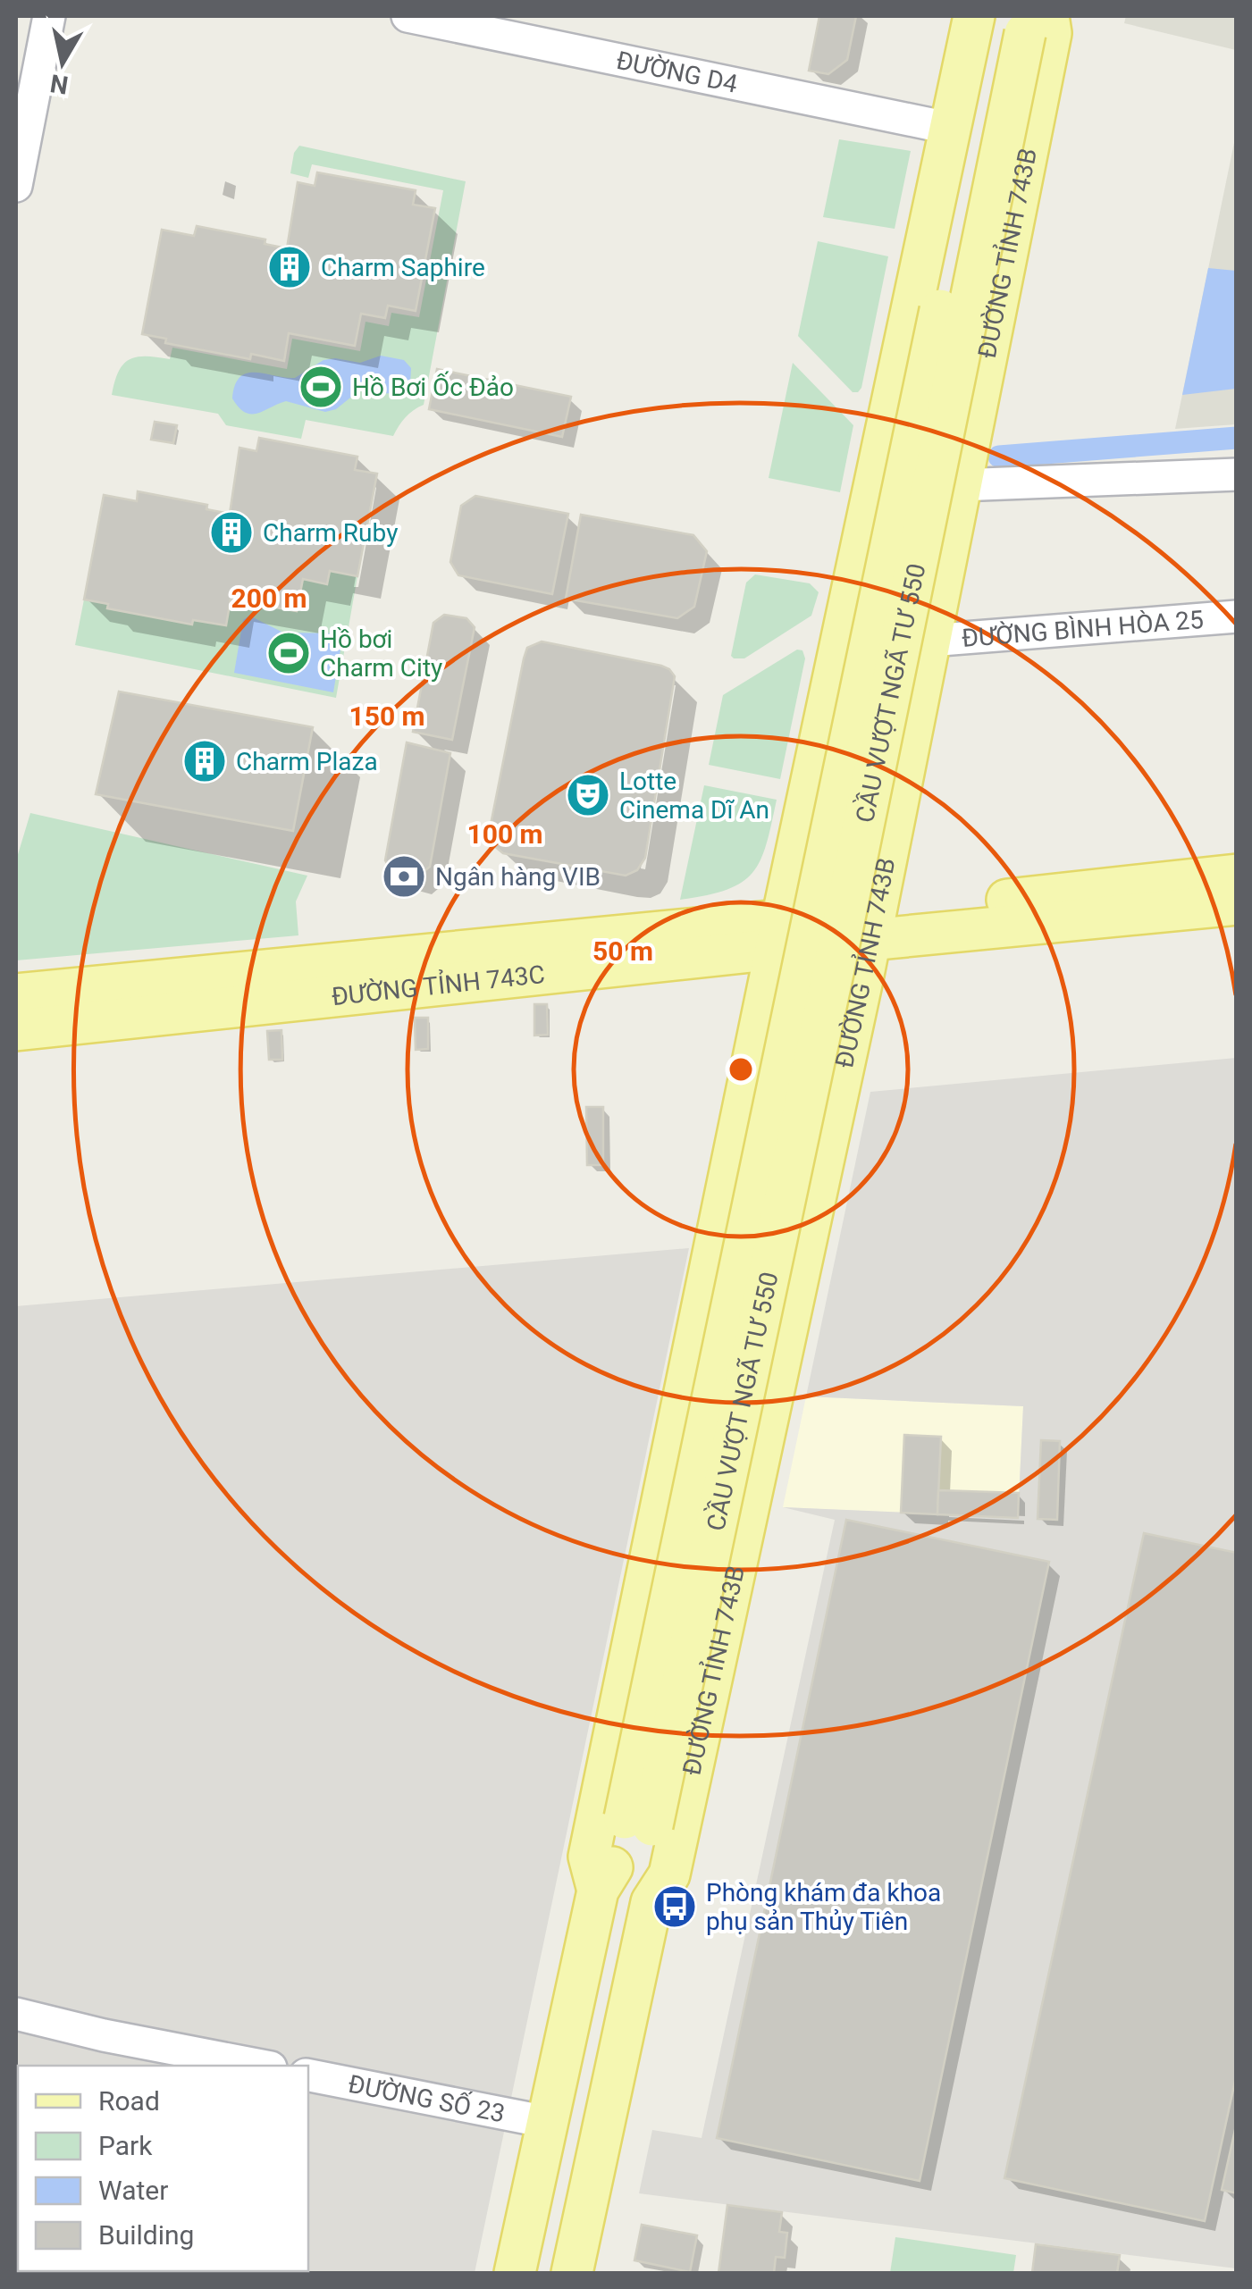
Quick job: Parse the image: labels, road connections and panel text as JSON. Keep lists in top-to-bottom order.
{
  "streets": {
    "main road": ["ĐƯỜNG TỈNH 743B", "CẦU VƯỢT NGÃ TƯ 550", "ĐƯỜNG TỈNH 743C"],
    "street": ["ĐƯỜNG D4", "ĐƯỜNG BÌNH HÒA 25", "ĐƯỜNG SỐ 23"]
  },
  "crossings": [
    ["ĐƯỜNG TỈNH 743B", "ĐƯỜNG BÌNH HÒA 25"],
    ["ĐƯỜNG TỈNH 743B", "CẦU VƯỢT NGÃ TƯ 550"],
    ["ĐƯỜNG TỈNH 743B", "ĐƯỜNG TỈNH 743C"]
  ],
  "places": {
    "building": ["Charm Saphire", "Charm Ruby", "Charm Plaza"],
    "sports": ["Hồ Bơi Ốc Đảo", "Hồ bơi Charm City"],
    "theatre": ["Lotte Cinema Dĩ An"],
    "bank": ["Ngân hàng VIB"],
    "bus stop": ["Phòng khám đa khoa phụ sản Thủy Tiên"]
  },
  "legend": [
    "Road",
    "Park",
    "Water",
    "Building"
  ],
  "north": "bottom",
  "rings": [
    "200 m",
    "150 m",
    "100 m",
    "50 m"
  ]
}
